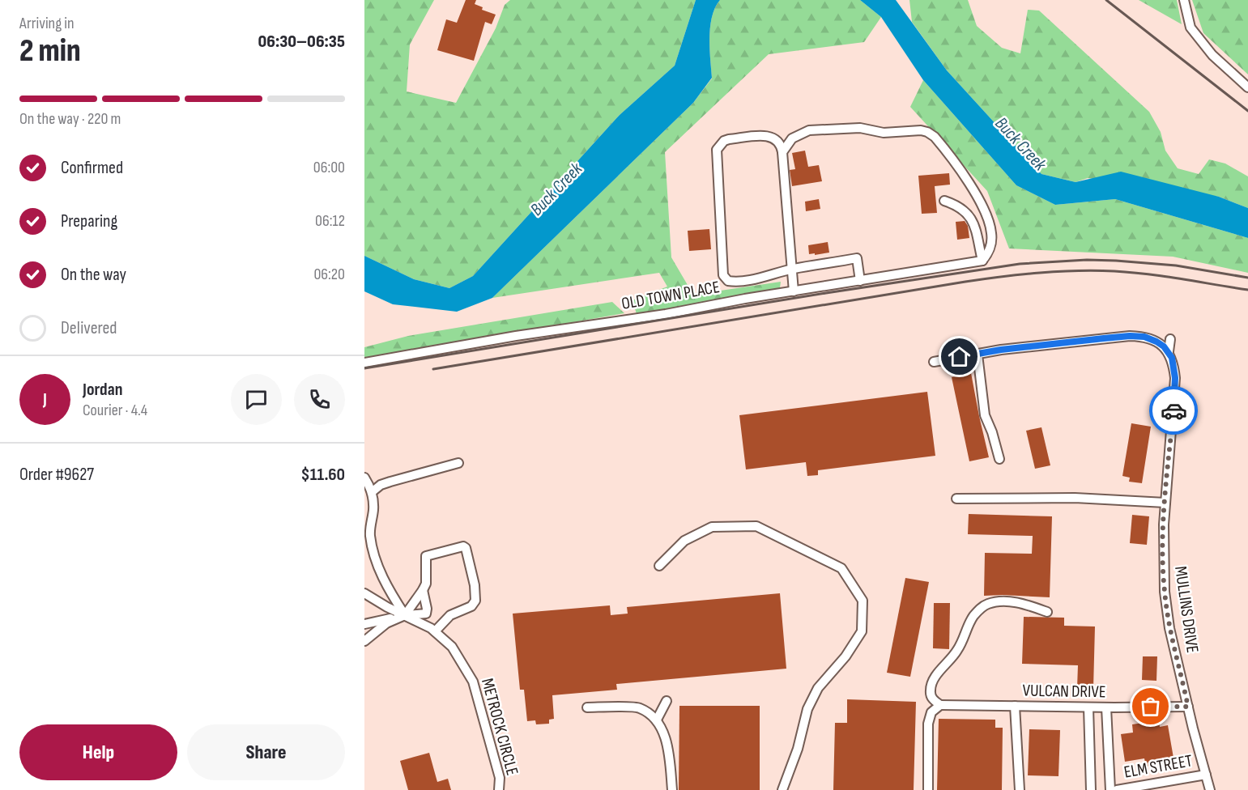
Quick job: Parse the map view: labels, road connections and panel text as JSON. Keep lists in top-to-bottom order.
{
  "streets": {
    "street": [
      "OLD TOWN PLACE",
      "MULLINS DRIVE",
      "VULCAN DRIVE",
      "METROCK CIRCLE",
      "ELM STREET"
    ]
  },
  "crossings": [
    ["MULLINS DRIVE", "VULCAN DRIVE"],
    ["MULLINS DRIVE", "ELM STREET"]
  ],
  "water": ["Buck Creek"],
  "page": {
    "heading": ["2 min", "Arriving in", "06:30–06:35"],
    "panel": [
      "Jordan",
      "Courier · 4.4",
      "Order #9627",
      "$11.60"
    ],
    "bar": "On the way · 220 m",
    "list": [
      ["Confirmed", "06:00"],
      ["Preparing", "06:12"],
      ["On the way", "06:20"],
      "Delivered"
    ],
    "round": "J",
    "buttons": ["Help", "Share"]
  }
}
